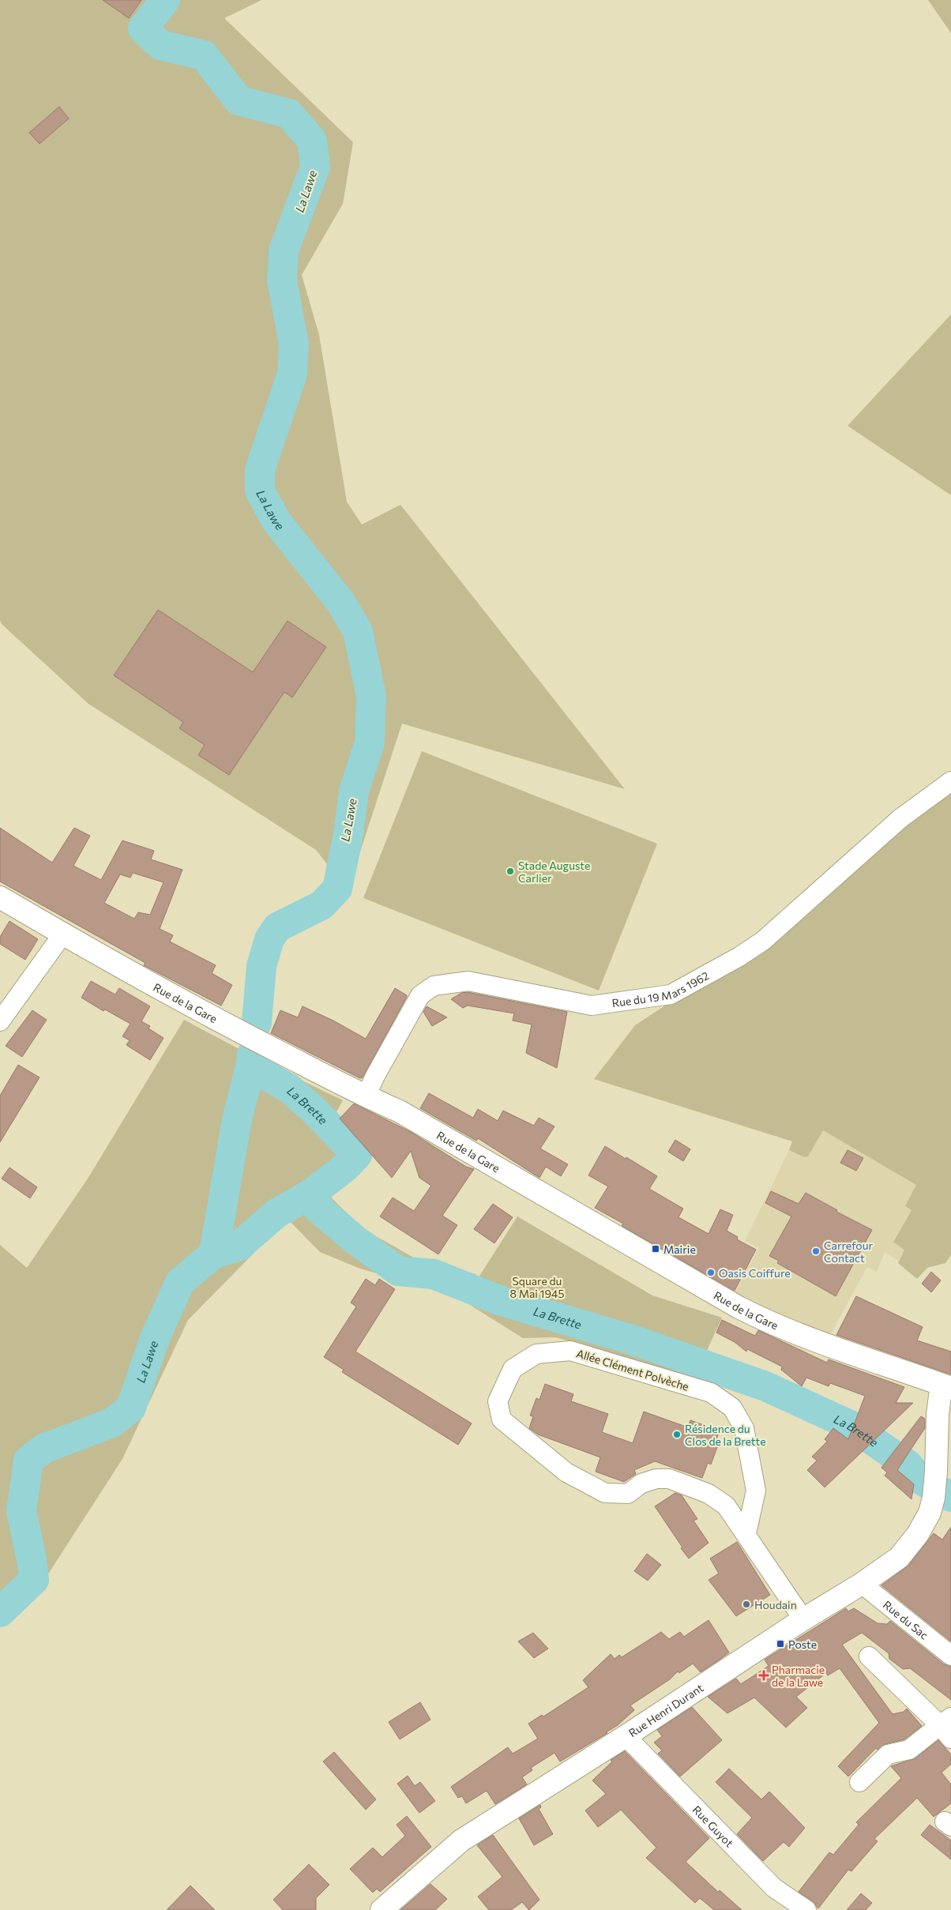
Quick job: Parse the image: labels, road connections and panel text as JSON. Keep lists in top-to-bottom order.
{
  "streets": {
    "main road": ["Rue de la Gare", "Rue Henri Durant"],
    "street": [
      "Rue du 19 Mars 1962",
      "Allée Clément Polvèche",
      "Rue du Sac",
      "Rue Guyot"
    ]
  },
  "crossings": [
    ["Rue du 19 Mars 1962", "Rue de la Gare"],
    ["Rue de la Gare", "Rue Henri Durant"],
    ["Allée Clément Polvèche", "Rue Henri Durant"],
    ["Rue du Sac", "Rue Henri Durant"],
    ["Rue Henri Durant", "Rue Guyot"]
  ],
  "water": ["La Lawe", "La Brette"],
  "parks": ["Square du 8 Mai 1945"],
  "places": {
    "other": [
      "Stade Auguste Carlier",
      "Carrefour Contact",
      "Oasis Coiffure",
      "Résidence du Clos de la Brette",
      "Houdain"
    ],
    "transit": ["Mairie", "Poste"],
    "health": ["Pharmacie de la Lawe"]
  }
}
